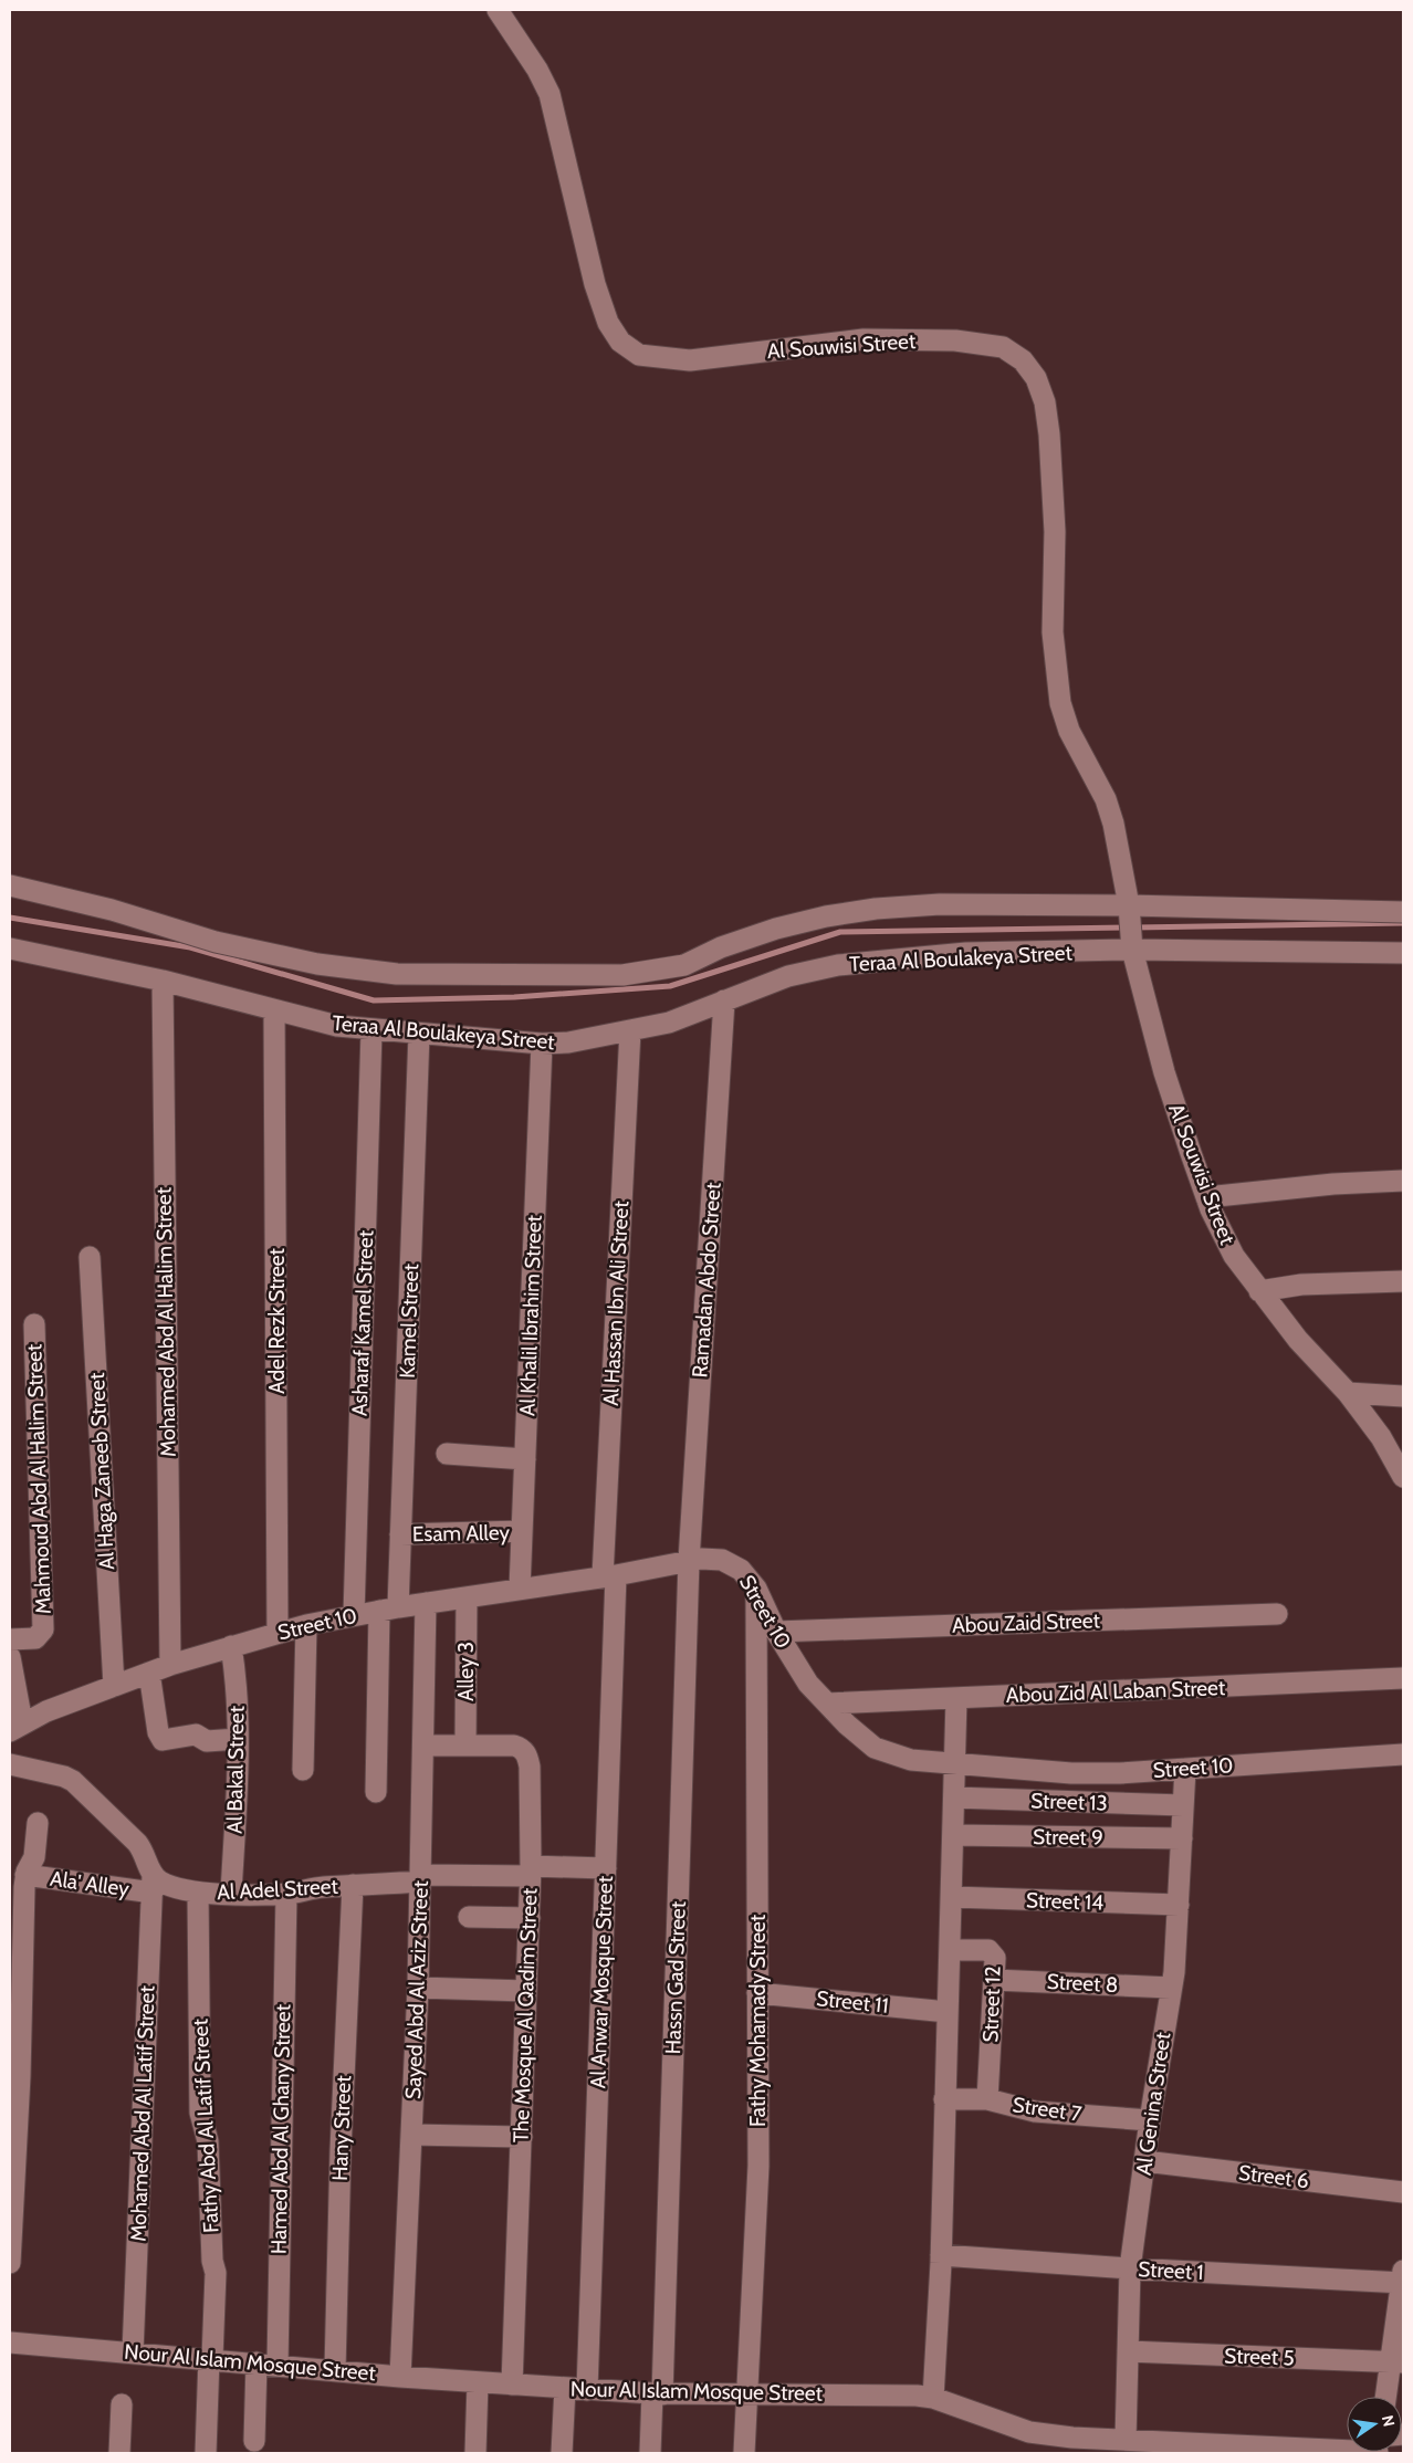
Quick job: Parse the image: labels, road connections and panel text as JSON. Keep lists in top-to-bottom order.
{
  "streets": {
    "street": [
      "Al Souwisi Street",
      "Teraa Al Boulakeya Street",
      "Ramadan Abdo Street",
      "Al Hassan Ibn Ali Street",
      "Al Khalil Ibrahim Street",
      "Adel Rezk Street",
      "Kamel Street",
      "Mohamed Abd Al Halim Street",
      "Asharaf Kamel Street",
      "Al Haga Zaneeb Street",
      "Mahmoud Abd Al Halim Street",
      "Esam Alley",
      "Street 10",
      "Abou Zaid Street",
      "Alley 3",
      "Abou Zid Al Laban Street",
      "Al Bakal Street",
      "Street 13",
      "Street 9",
      "Ala' Alley",
      "Al Adel Street",
      "Street 14",
      "Hassn Gad Street",
      "Al Anwar Mosque Street",
      "Street 8",
      "Sayed Abd Al Aziz Street",
      "Street 11",
      "Street 12",
      "The Mosque Al Qadim Street",
      "Fathy Mohamady Street",
      "Al Genina Street",
      "Street 7",
      "Mohamed Abd Al Latif Street",
      "Fathy Abd Al Latif Street",
      "Hany Street",
      "Hamed Abd Al Ghany Street",
      "Street 6",
      "Street 1",
      "Street 5",
      "Nour Al Islam Mosque Street"
    ]
  },
  "crossings": [
    ["Al Souwisi Street", "Teraa Al Boulakeya Street"],
    ["Teraa Al Boulakeya Street", "Ramadan Abdo Street"],
    ["Teraa Al Boulakeya Street", "Al Hassan Ibn Ali Street"],
    ["Teraa Al Boulakeya Street", "Al Khalil Ibrahim Street"],
    ["Teraa Al Boulakeya Street", "Adel Rezk Street"],
    ["Teraa Al Boulakeya Street", "Kamel Street"],
    ["Teraa Al Boulakeya Street", "Mohamed Abd Al Halim Street"],
    ["Teraa Al Boulakeya Street", "Asharaf Kamel Street"],
    ["Ramadan Abdo Street", "Street 10"],
    ["Ramadan Abdo Street", "Hassn Gad Street"],
    ["Al Hassan Ibn Ali Street", "Street 10"],
    ["Al Hassan Ibn Ali Street", "Al Anwar Mosque Street"],
    ["Al Khalil Ibrahim Street", "Esam Alley"],
    ["Al Khalil Ibrahim Street", "Street 10"],
    ["Adel Rezk Street", "Street 10"],
    ["Kamel Street", "Esam Alley"],
    ["Kamel Street", "Street 10"],
    ["Mohamed Abd Al Halim Street", "Street 10"],
    ["Asharaf Kamel Street", "Street 10"],
    ["Al Haga Zaneeb Street", "Street 10"],
    ["Street 10", "Abou Zaid Street"],
    ["Street 10", "Alley 3"],
    ["Street 10", "Abou Zid Al Laban Street"],
    ["Street 10", "Al Bakal Street"],
    ["Street 10", "Hassn Gad Street"],
    ["Street 10", "Al Anwar Mosque Street"],
    ["Street 10", "Sayed Abd Al Aziz Street"],
    ["Street 10", "Fathy Mohamady Street"],
    ["Street 10", "Al Genina Street"],
    ["Alley 3", "The Mosque Al Qadim Street"],
    ["Al Bakal Street", "Al Adel Street"],
    ["Street 13", "Al Genina Street"],
    ["Street 9", "Al Genina Street"],
    ["Ala' Alley", "Al Adel Street"],
    ["Ala' Alley", "Mohamed Abd Al Latif Street"],
    ["Al Adel Street", "Al Anwar Mosque Street"],
    ["Al Adel Street", "Sayed Abd Al Aziz Street"],
    ["Al Adel Street", "The Mosque Al Qadim Street"],
    ["Al Adel Street", "Mohamed Abd Al Latif Street"],
    ["Al Adel Street", "Fathy Abd Al Latif Street"],
    ["Al Adel Street", "Hany Street"],
    ["Al Adel Street", "Hamed Abd Al Ghany Street"],
    ["Street 14", "Al Genina Street"],
    ["Hassn Gad Street", "Nour Al Islam Mosque Street"],
    ["Al Anwar Mosque Street", "Nour Al Islam Mosque Street"],
    ["Street 8", "Street 12"],
    ["Street 8", "Al Genina Street"],
    ["Sayed Abd Al Aziz Street", "The Mosque Al Qadim Street"],
    ["Sayed Abd Al Aziz Street", "Nour Al Islam Mosque Street"],
    ["Street 11", "Fathy Mohamady Street"],
    ["Street 12", "Street 7"],
    ["The Mosque Al Qadim Street", "Nour Al Islam Mosque Street"],
    ["Fathy Mohamady Street", "Nour Al Islam Mosque Street"],
    ["Al Genina Street", "Street 7"],
    ["Al Genina Street", "Street 6"],
    ["Al Genina Street", "Street 1"],
    ["Al Genina Street", "Street 5"],
    ["Al Genina Street", "Nour Al Islam Mosque Street"],
    ["Mohamed Abd Al Latif Street", "Nour Al Islam Mosque Street"],
    ["Fathy Abd Al Latif Street", "Nour Al Islam Mosque Street"],
    ["Hany Street", "Nour Al Islam Mosque Street"],
    ["Hamed Abd Al Ghany Street", "Nour Al Islam Mosque Street"]
  ],
  "north": "right"
}
